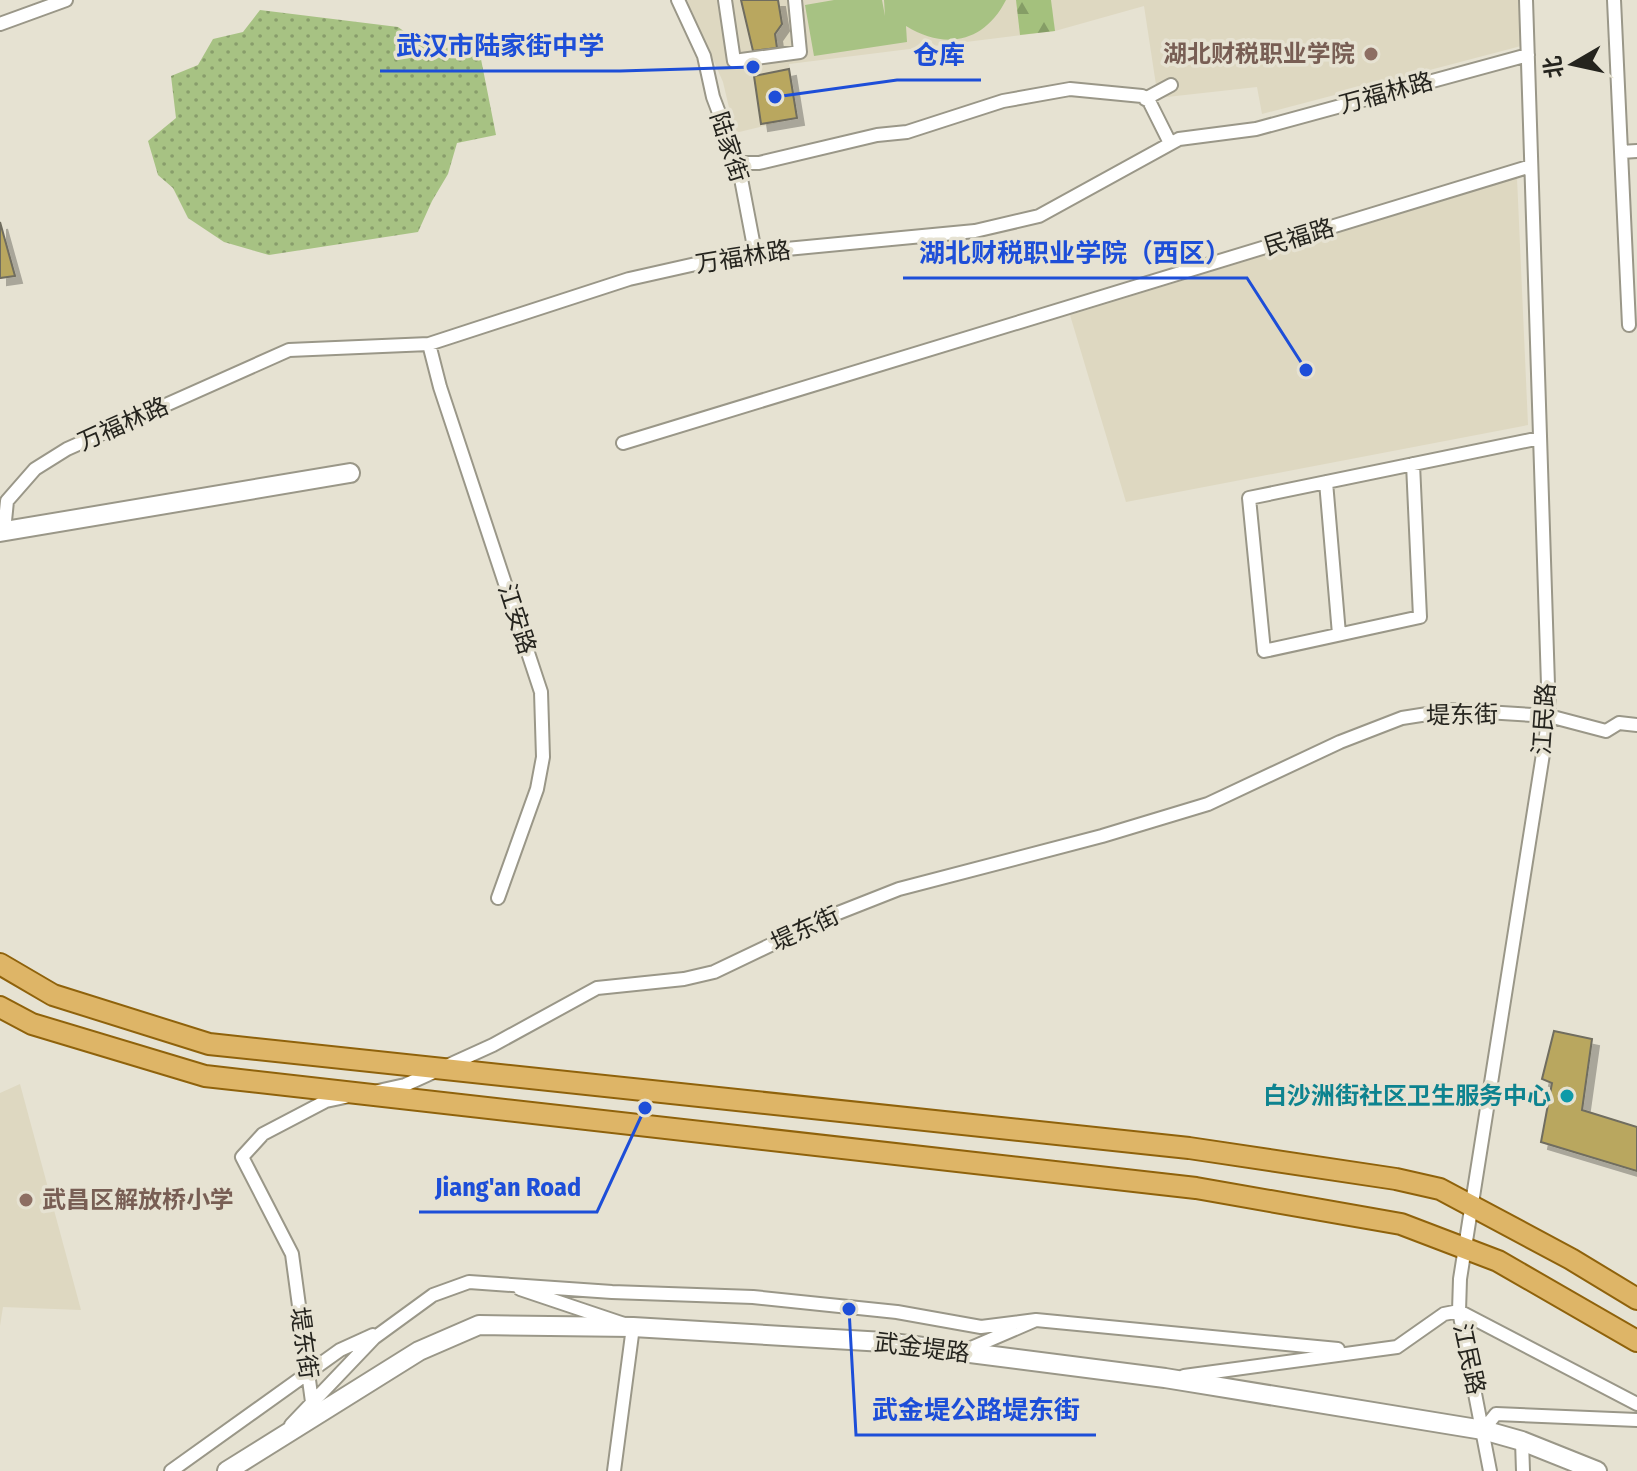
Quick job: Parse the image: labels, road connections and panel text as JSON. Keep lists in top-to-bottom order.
{
  "streets": {
    "street": [
      "万福林路",
      "陆家街",
      "民福路",
      "江安路",
      "堤东街",
      "江民路",
      "武金堤路"
    ]
  },
  "crossings": [
    ["万福林路", "陆家街"],
    ["万福林路", "江安路"],
    ["万福林路", "江民路"],
    ["民福路", "江民路"],
    ["堤东街", "江民路"],
    ["江民路", "武金堤路"]
  ],
  "places": [
    "湖北财税职业学院",
    "武汉市陆家街中学",
    "仓库",
    "湖北财税职业学院（西区）",
    "白沙洲街社区卫生服务中心",
    "Jiang'an Road",
    "武昌区解放桥小学",
    "武金堤公路堤东街"
  ],
  "north": "left"
}
